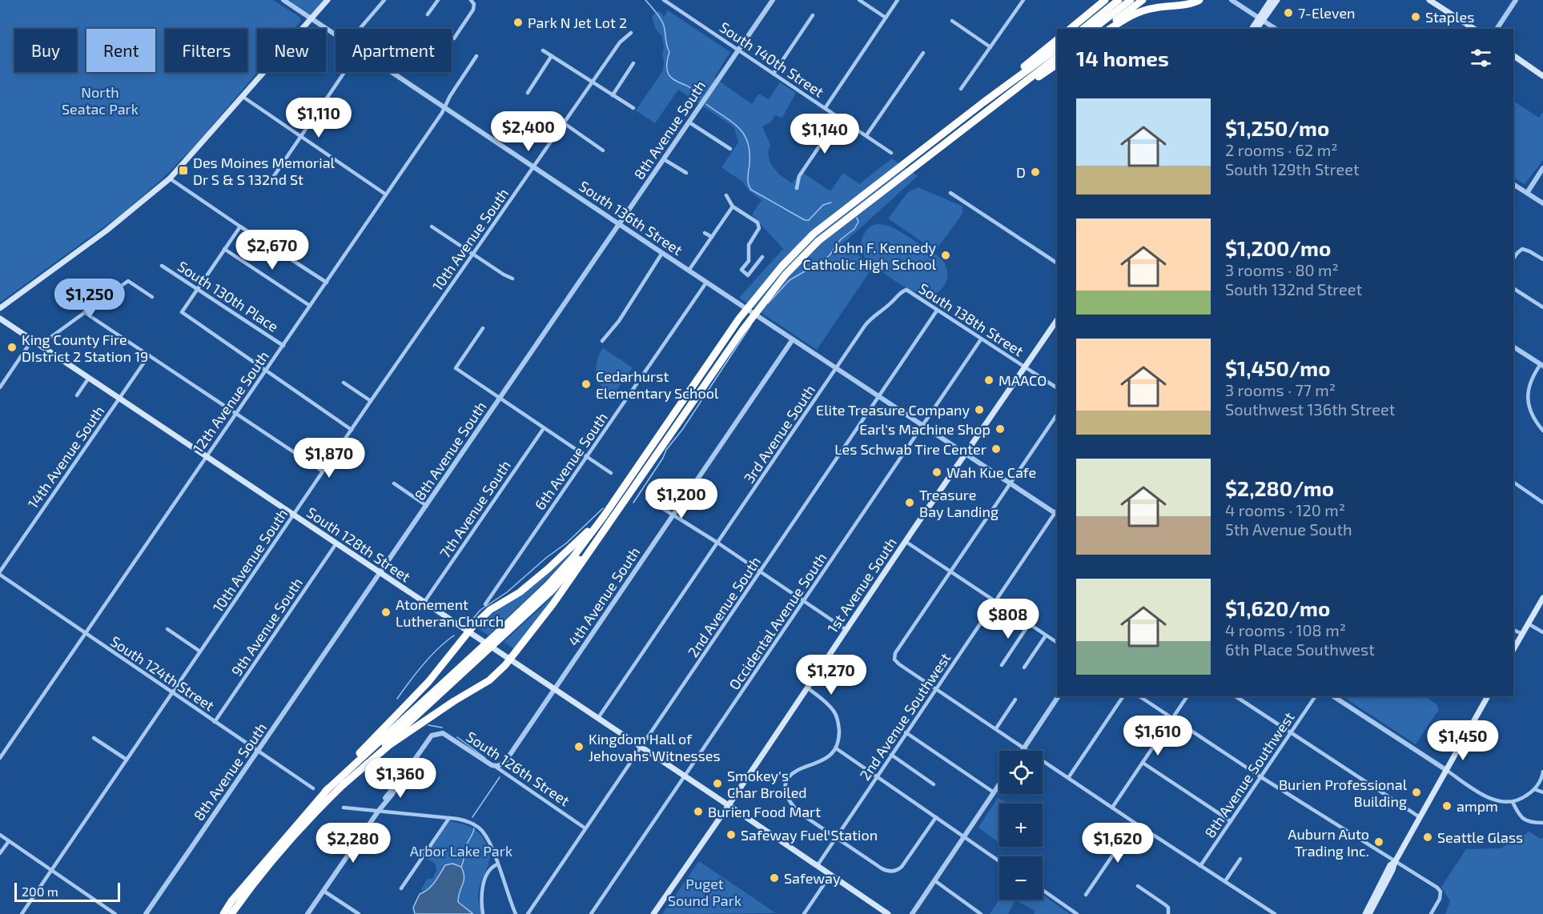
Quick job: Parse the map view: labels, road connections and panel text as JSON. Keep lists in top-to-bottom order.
{
  "streets": {
    "main road": ["South 128th Street", "1st Avenue South"],
    "street": [
      "South 140th Street",
      "8th Avenue South",
      "South 136th Street",
      "10th Avenue South",
      "South 130th Place",
      "South 138th Street",
      "12th Avenue South",
      "3rd Avenue South",
      "14th Avenue South",
      "6th Avenue South",
      "7th Avenue South",
      "4th Avenue South",
      "2nd Avenue South",
      "Occidental Avenue South",
      "9th Avenue South",
      "South 124th Street",
      "2nd Avenue Southwest",
      "South 126th Street",
      "8th Avenue Southwest"
    ]
  },
  "crossings": [
    ["South 140th Street", "8th Avenue South"],
    ["8th Avenue South", "South 136th Street"],
    ["8th Avenue South", "South 128th Street"],
    ["8th Avenue South", "South 124th Street"],
    ["South 136th Street", "10th Avenue South"],
    ["South 136th Street", "12th Avenue South"],
    ["South 136th Street", "3rd Avenue South"],
    ["South 136th Street", "6th Avenue South"],
    ["South 136th Street", "1st Avenue South"],
    ["South 136th Street", "4th Avenue South"],
    ["South 136th Street", "2nd Avenue South"],
    ["South 136th Street", "Occidental Avenue South"],
    ["South 136th Street", "2nd Avenue Southwest"],
    ["10th Avenue South", "South 128th Street"],
    ["10th Avenue South", "South 124th Street"],
    ["South 130th Place", "12th Avenue South"],
    ["South 138th Street", "3rd Avenue South"],
    ["South 138th Street", "1st Avenue South"],
    ["South 138th Street", "2nd Avenue South"],
    ["South 138th Street", "Occidental Avenue South"],
    ["12th Avenue South", "South 128th Street"],
    ["12th Avenue South", "South 124th Street"],
    ["3rd Avenue South", "South 128th Street"],
    ["14th Avenue South", "South 128th Street"],
    ["14th Avenue South", "South 124th Street"],
    ["7th Avenue South", "South 128th Street"],
    ["South 128th Street", "1st Avenue South"],
    ["South 128th Street", "4th Avenue South"],
    ["South 128th Street", "2nd Avenue South"],
    ["South 128th Street", "Occidental Avenue South"],
    ["South 128th Street", "9th Avenue South"],
    ["South 128th Street", "2nd Avenue Southwest"],
    ["4th Avenue South", "South 126th Street"],
    ["2nd Avenue South", "South 126th Street"],
    ["9th Avenue South", "South 124th Street"]
  ],
  "parks": ["North Seatac Park", "Arbor Lake Park", "Puget Sound Park"],
  "places": {
    "other": [
      "7-Eleven",
      "Staples",
      "Park N Jet Lot 2",
      "D",
      "John F. Kennedy Catholic High School",
      "King County Fire DIstrict 2 Station 19",
      "MAACO",
      "Cedarhurst Elementary School",
      "Elite Treasure Company",
      "Earl's Machine Shop",
      "Les Schwab Tire Center",
      "Wah Kue Cafe",
      "Treasure Bay Landing",
      "Atonement Lutheran Church",
      "Kingdom Hall of Jehovahs Witnesses",
      "Smokey's Char Broiled",
      "Burien Professional Building",
      "ampm",
      "Burien Food Mart",
      "Safeway Fuel Station",
      "Seattle Glass",
      "Auburn Auto Trading Inc.",
      "Safeway"
    ],
    "transit": ["Des Moines Memorial Dr S & S 132nd St"]
  },
  "scale_bar": "200 m",
  "page": {
    "chip": [
      "Buy",
      "Rent",
      "Filters",
      "New",
      "Apartment"
    ],
    "heading": "14 homes",
    "list": [
      {
        "name": "$1,250/mo",
        "note": "2 rooms · 62 m² · South 129th Street"
      },
      {
        "name": "$1,200/mo",
        "note": "3 rooms · 80 m² · South 132nd Street"
      },
      {
        "name": "$1,450/mo",
        "note": "3 rooms · 77 m² · Southwest 136th Street"
      },
      {
        "name": "$2,280/mo",
        "note": "4 rooms · 120 m² · 5th Avenue South"
      },
      {
        "name": "$1,620/mo",
        "note": "4 rooms · 108 m² · 6th Place Southwest"
      }
    ],
    "price": [
      "$1,110",
      "$2,400",
      "$1,140",
      "$2,670",
      "$1,250",
      "$1,870",
      "$1,200",
      "$808",
      "$1,270",
      "$1,610",
      "$1,450",
      "$1,360",
      "$2,280",
      "$1,620"
    ],
    "map_buttons": ["+", "−"],
    "scale": "200 m"
  }
}
